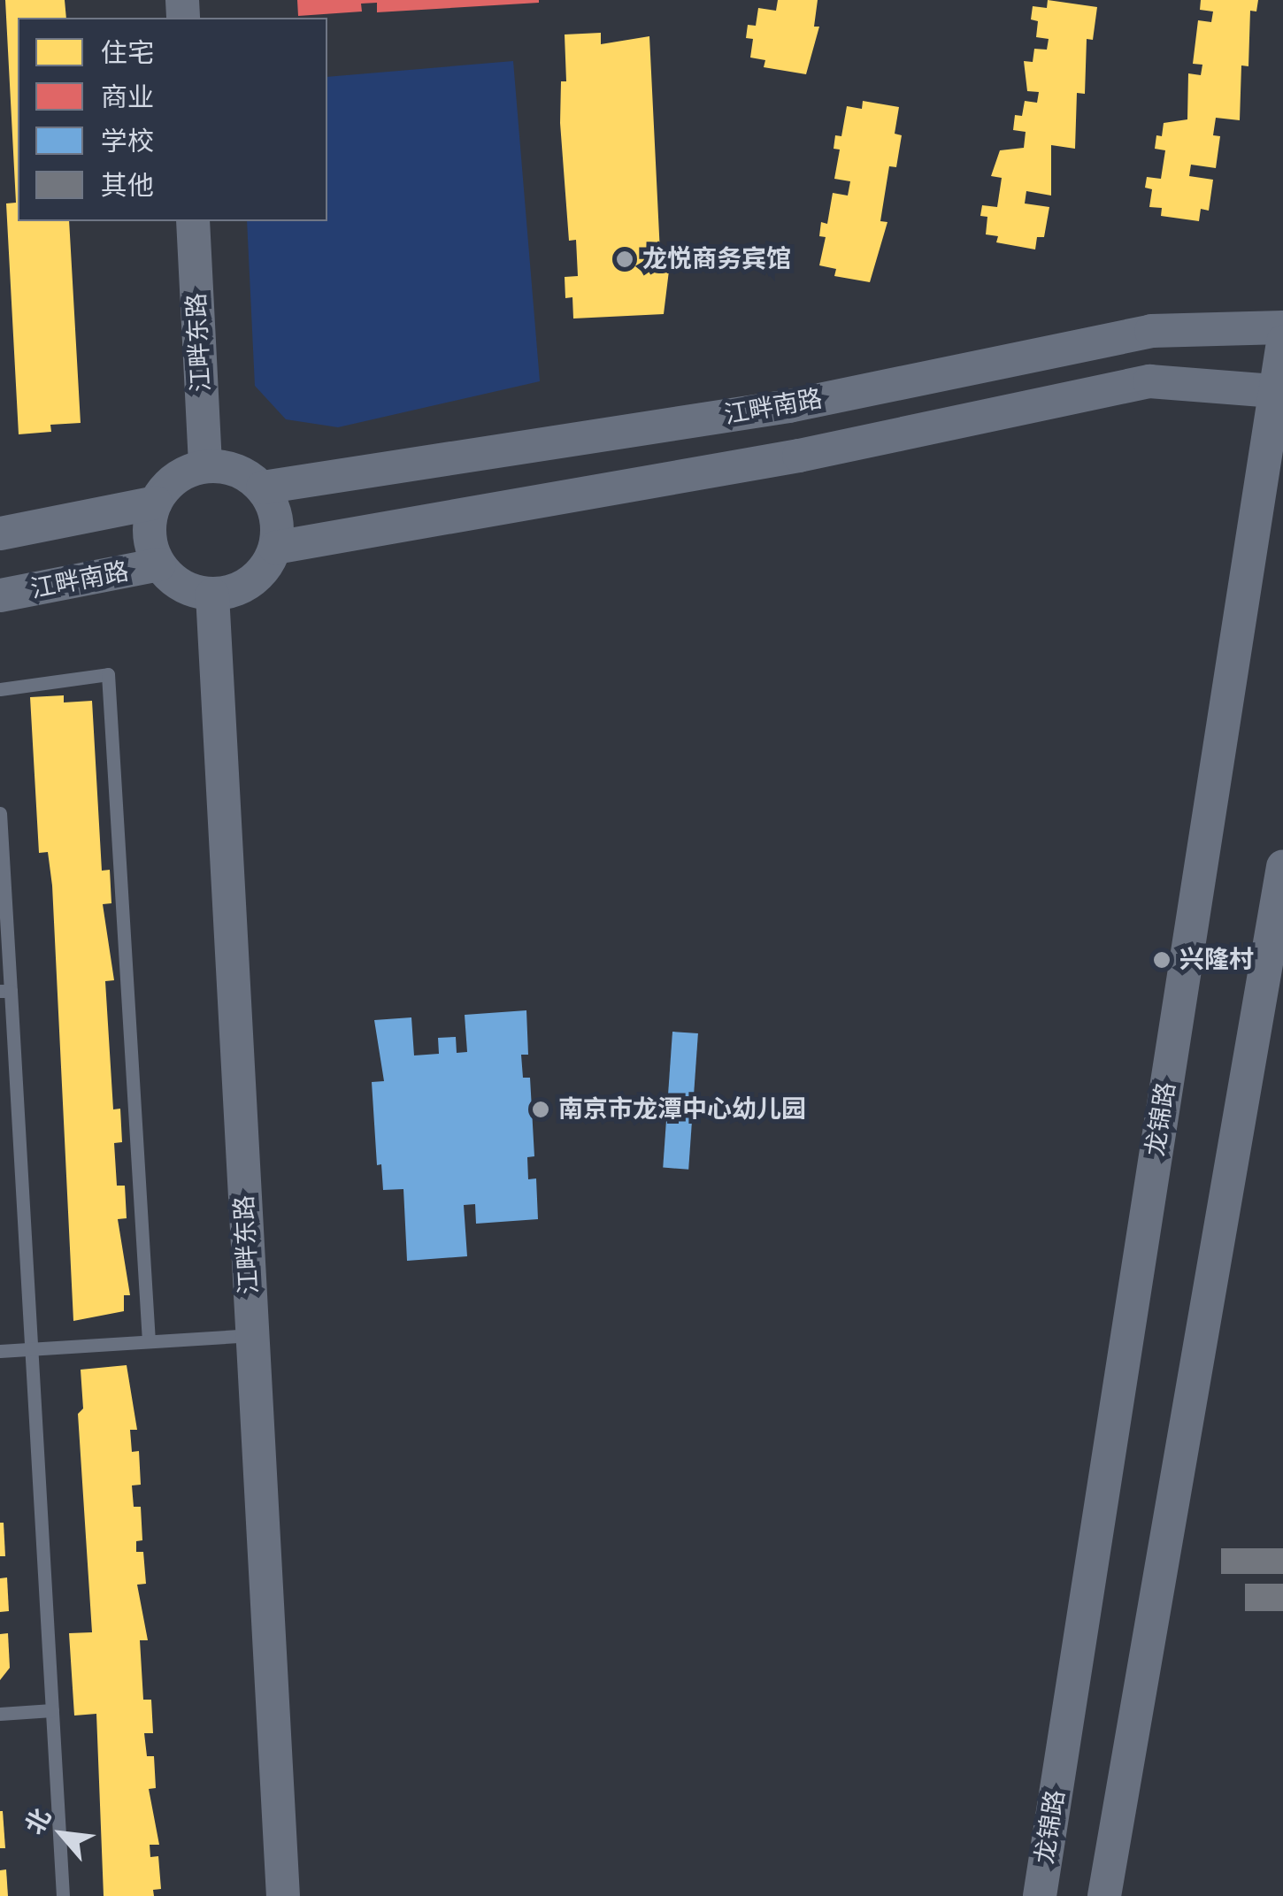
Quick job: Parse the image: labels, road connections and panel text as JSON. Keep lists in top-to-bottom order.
{
  "streets": {
    "street": ["江畔东路", "江畔南路", "龙锦路"]
  },
  "crossings": [
    ["江畔东路", "江畔南路"]
  ],
  "places": ["龙悦商务宾馆", "兴隆村", "南京市龙潭中心幼儿园"],
  "legend": [
    "住宅",
    "商业",
    "学校",
    "其他"
  ],
  "north": "top left"
}
